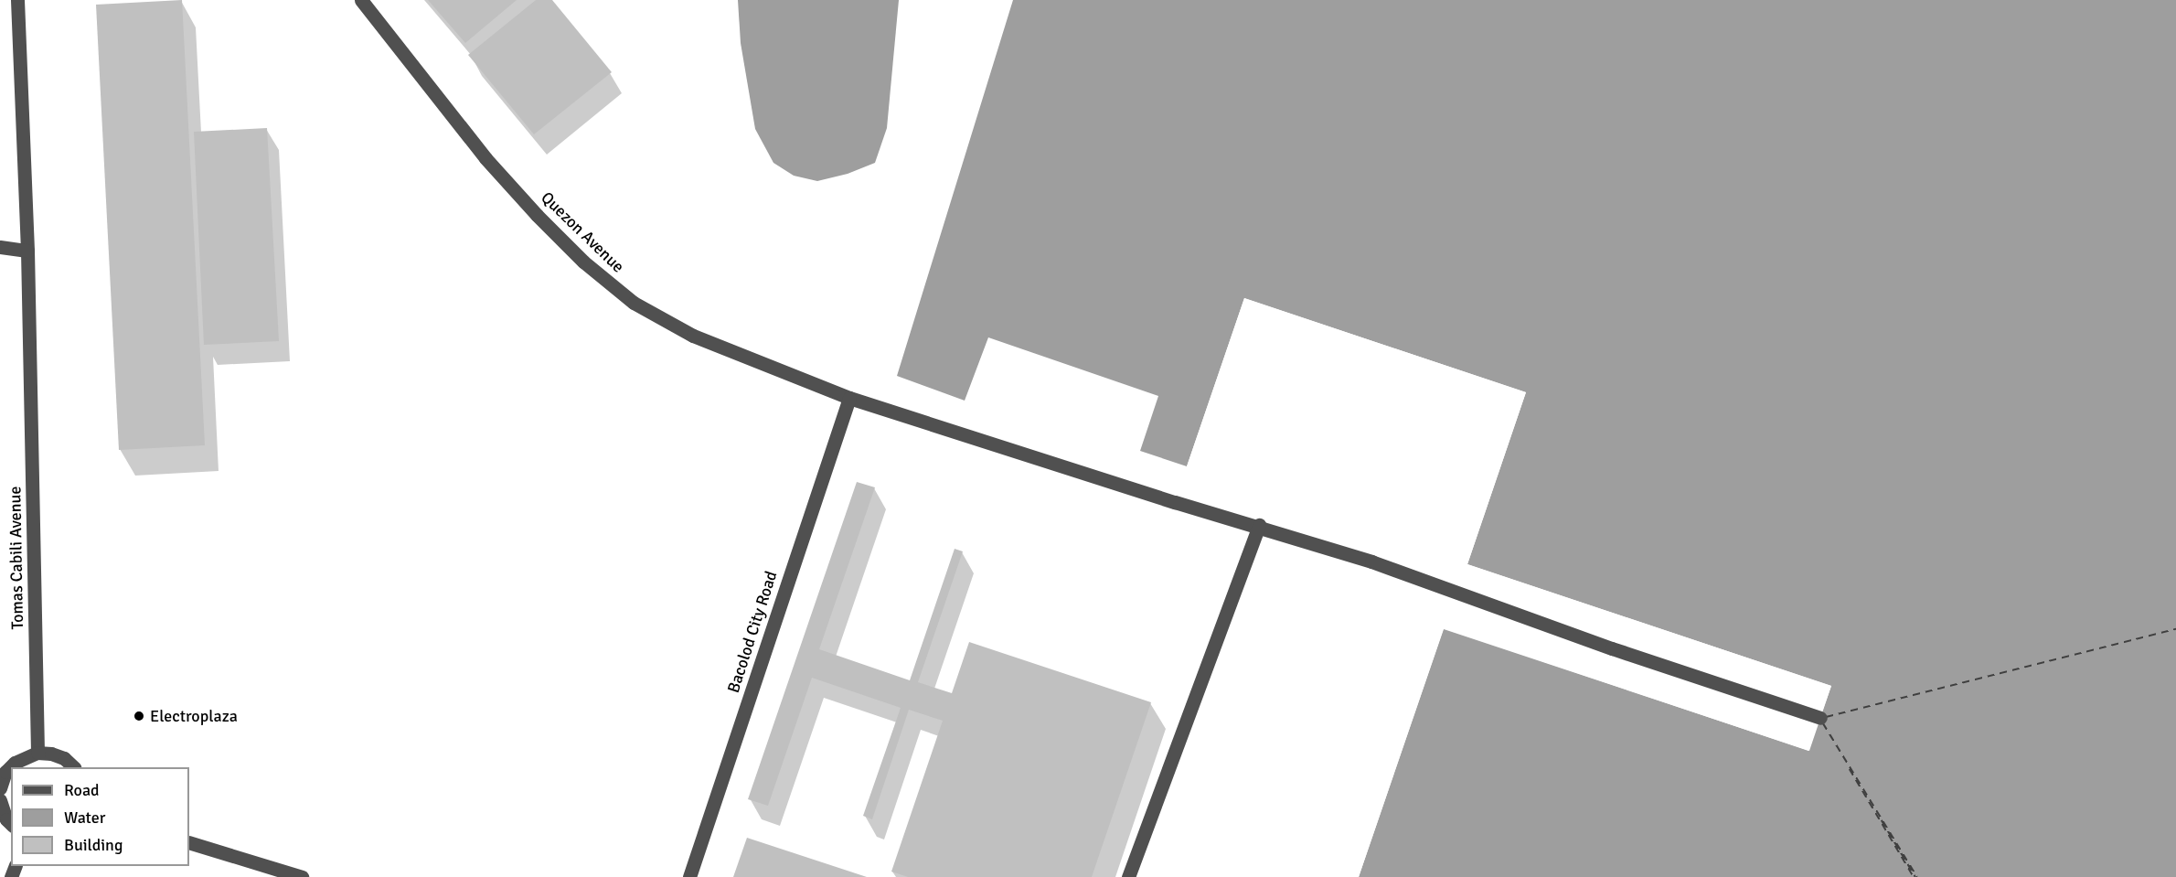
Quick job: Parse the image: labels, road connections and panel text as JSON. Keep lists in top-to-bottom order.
{
  "streets": {
    "street": ["Quezon Avenue", "Tomas Cabili Avenue", "Bacolod City Road"]
  },
  "crossings": [
    ["Quezon Avenue", "Bacolod City Road"]
  ],
  "places": ["Electroplaza"],
  "legend": ["Road", "Water", "Building"]
}
